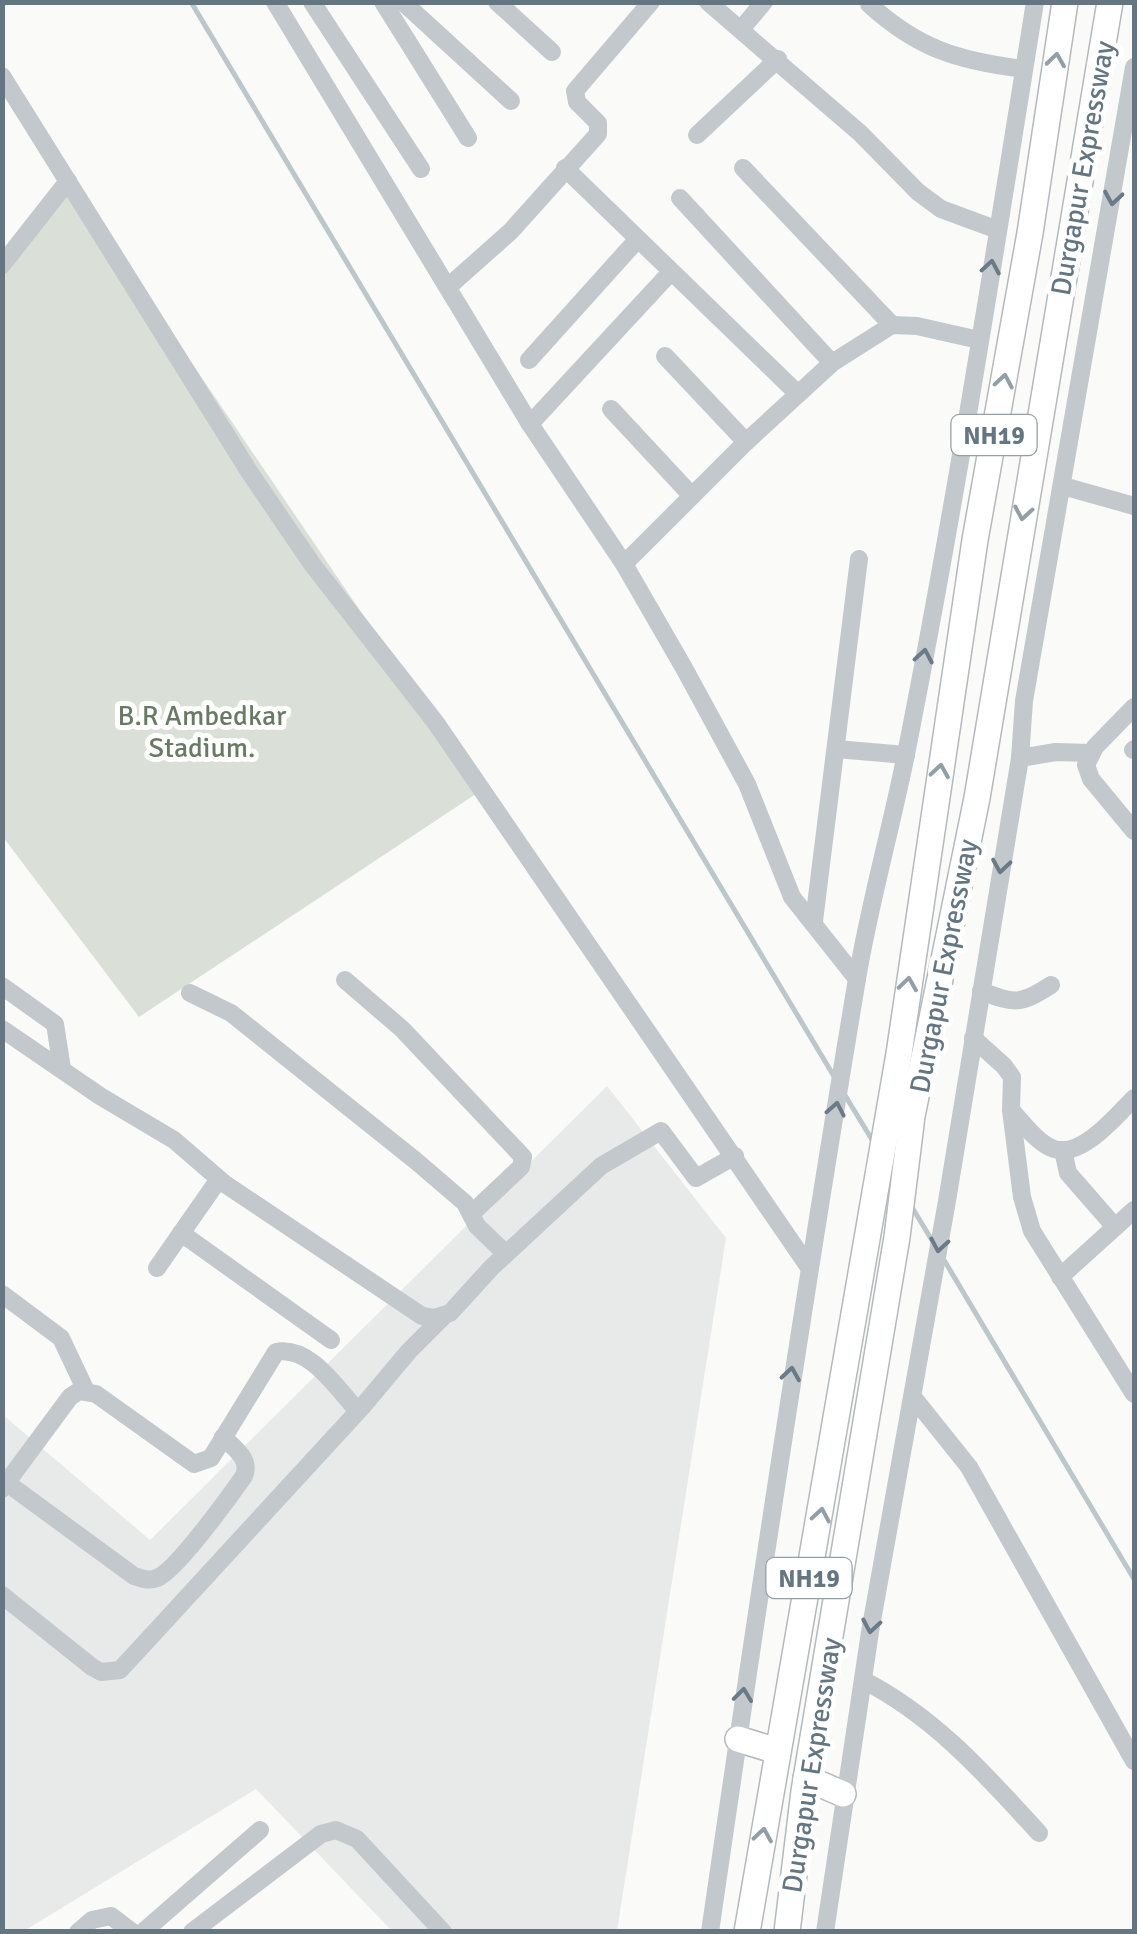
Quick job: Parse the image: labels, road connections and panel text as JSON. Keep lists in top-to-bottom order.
{
  "streets": {
    "highway": ["Durgapur Expressway", "NH19"]
  },
  "parks": ["B.R Ambedkar Stadium."]
}
